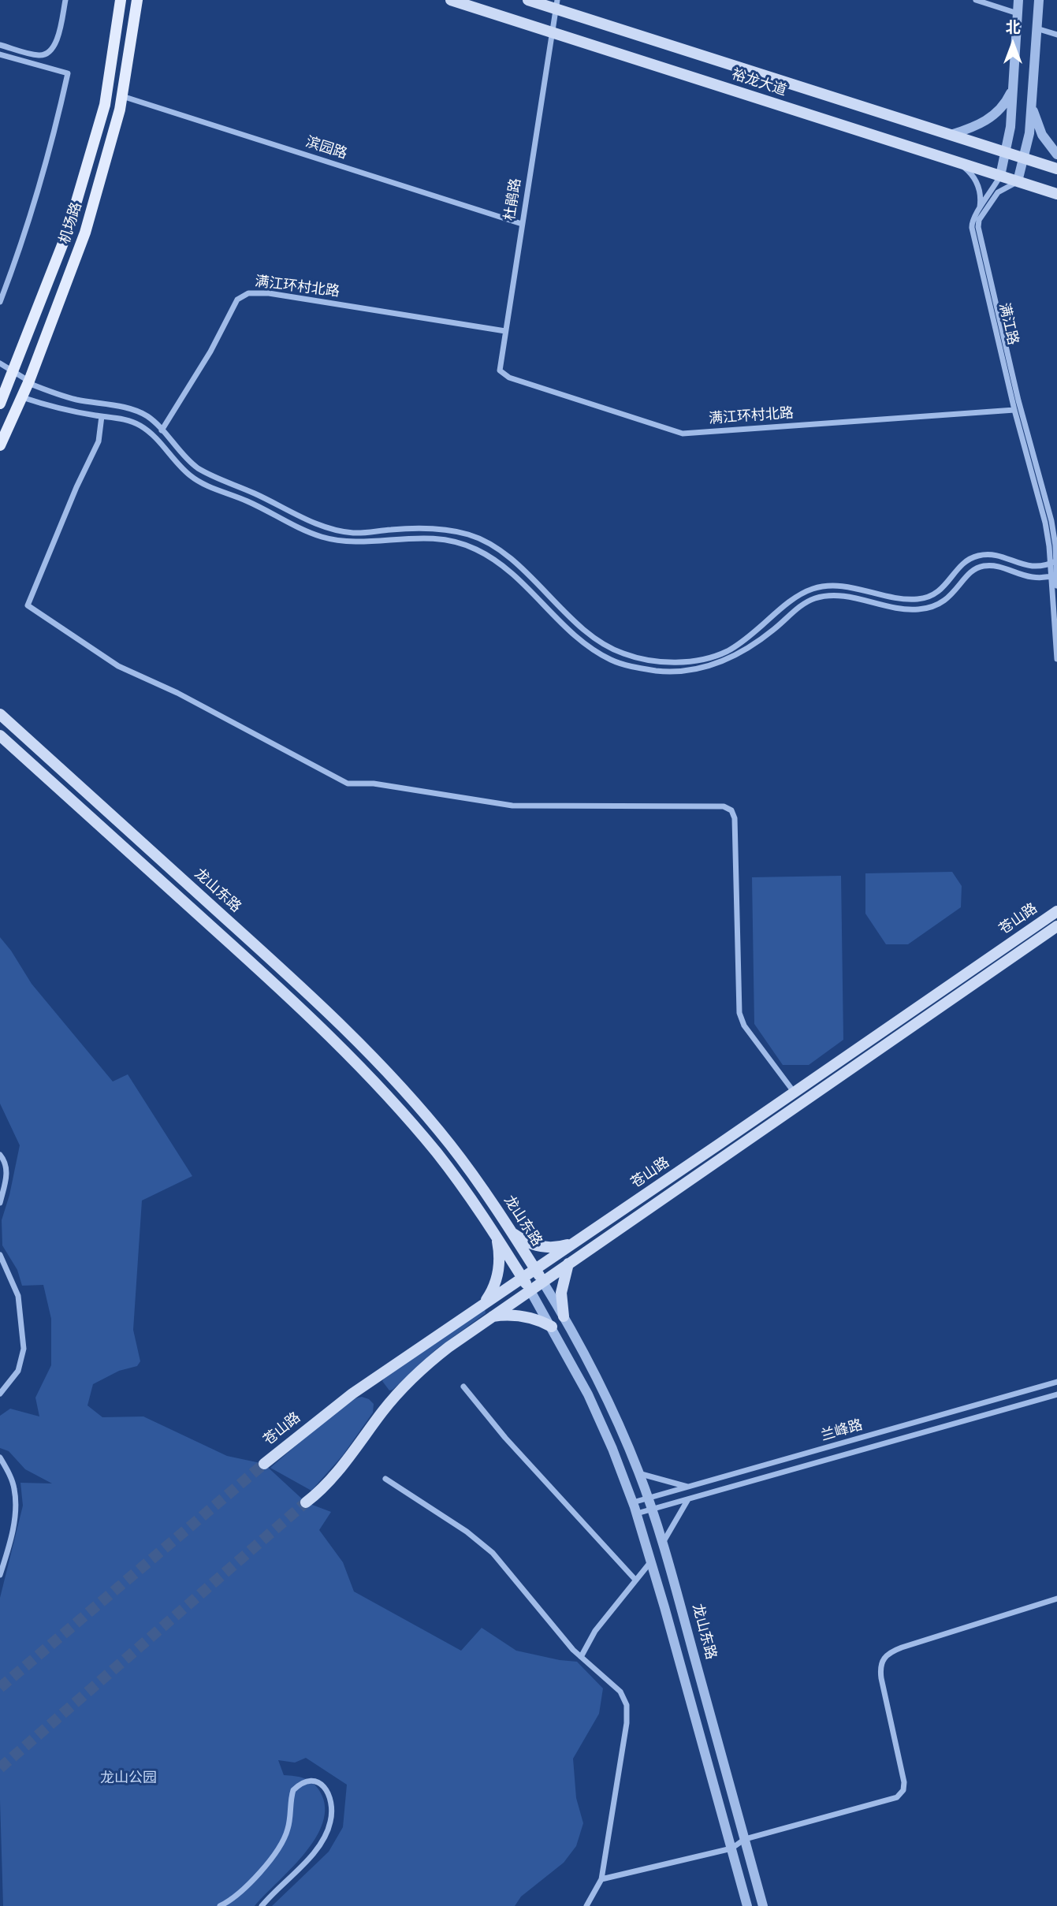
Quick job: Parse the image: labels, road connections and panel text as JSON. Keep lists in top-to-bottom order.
{
  "streets": {
    "main road": [
      "裕龙大道",
      "机场路",
      "龙山东路",
      "苍山路"
    ],
    "street": [
      "滨园路",
      "杜鹃路",
      "满江环村北路",
      "满江路",
      "兰峰路"
    ]
  },
  "crossings": [
    ["裕龙大道", "杜鹃路"],
    ["裕龙大道", "满江路"],
    ["滨园路", "杜鹃路"],
    ["滨园路", "机场路"],
    ["杜鹃路", "满江环村北路"],
    ["满江环村北路", "满江路"],
    ["龙山东路", "苍山路"],
    ["龙山东路", "兰峰路"]
  ],
  "parks": ["龙山公园"],
  "north": "top"
}
